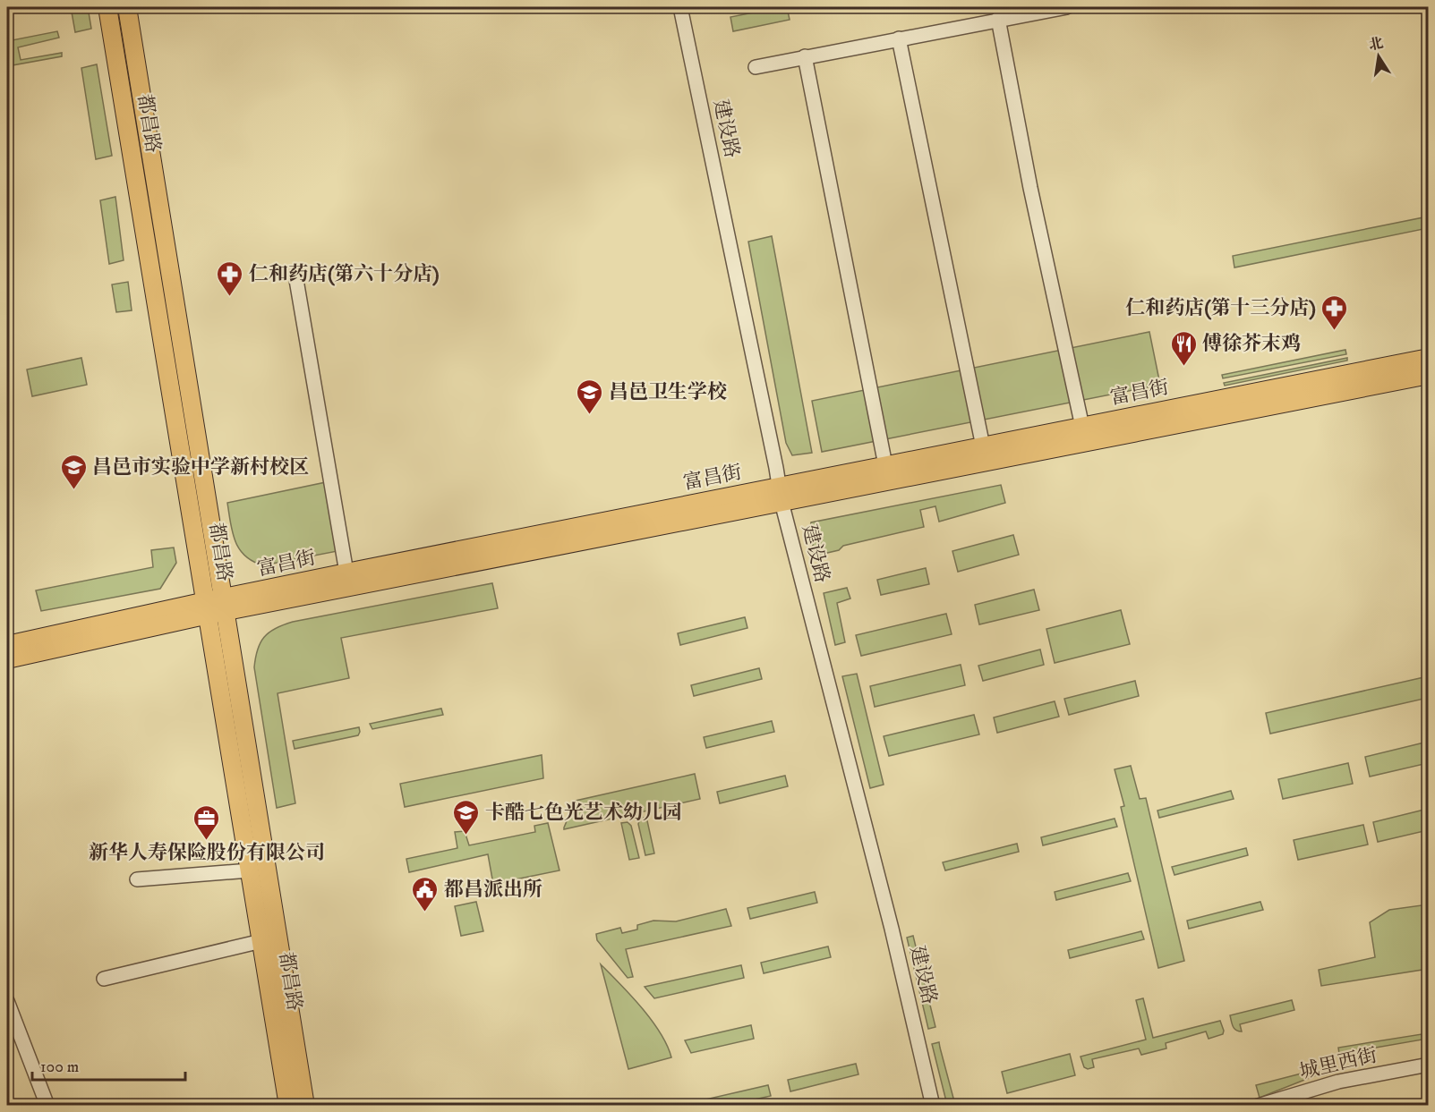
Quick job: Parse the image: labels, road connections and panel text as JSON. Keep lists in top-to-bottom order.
{
  "streets": {
    "main road": ["都昌路", "富昌街"],
    "street": ["建设路", "城里西街"]
  },
  "crossings": [
    ["都昌路", "富昌街"],
    ["建设路", "富昌街"]
  ],
  "places": {
    "pharmacy": ["仁和药店(第六十分店)", "仁和药店(第十三分店)"],
    "restaurant": ["傅徐芥末鸡"],
    "school or university": ["昌邑卫生学校", "昌邑市实验中学新村校区", "卡酷七色光艺术幼儿园"],
    "office": ["新华人寿保险股份有限公司"],
    "public building": ["都昌派出所"]
  },
  "scale_bar": "100 m",
  "north": "top"
}
